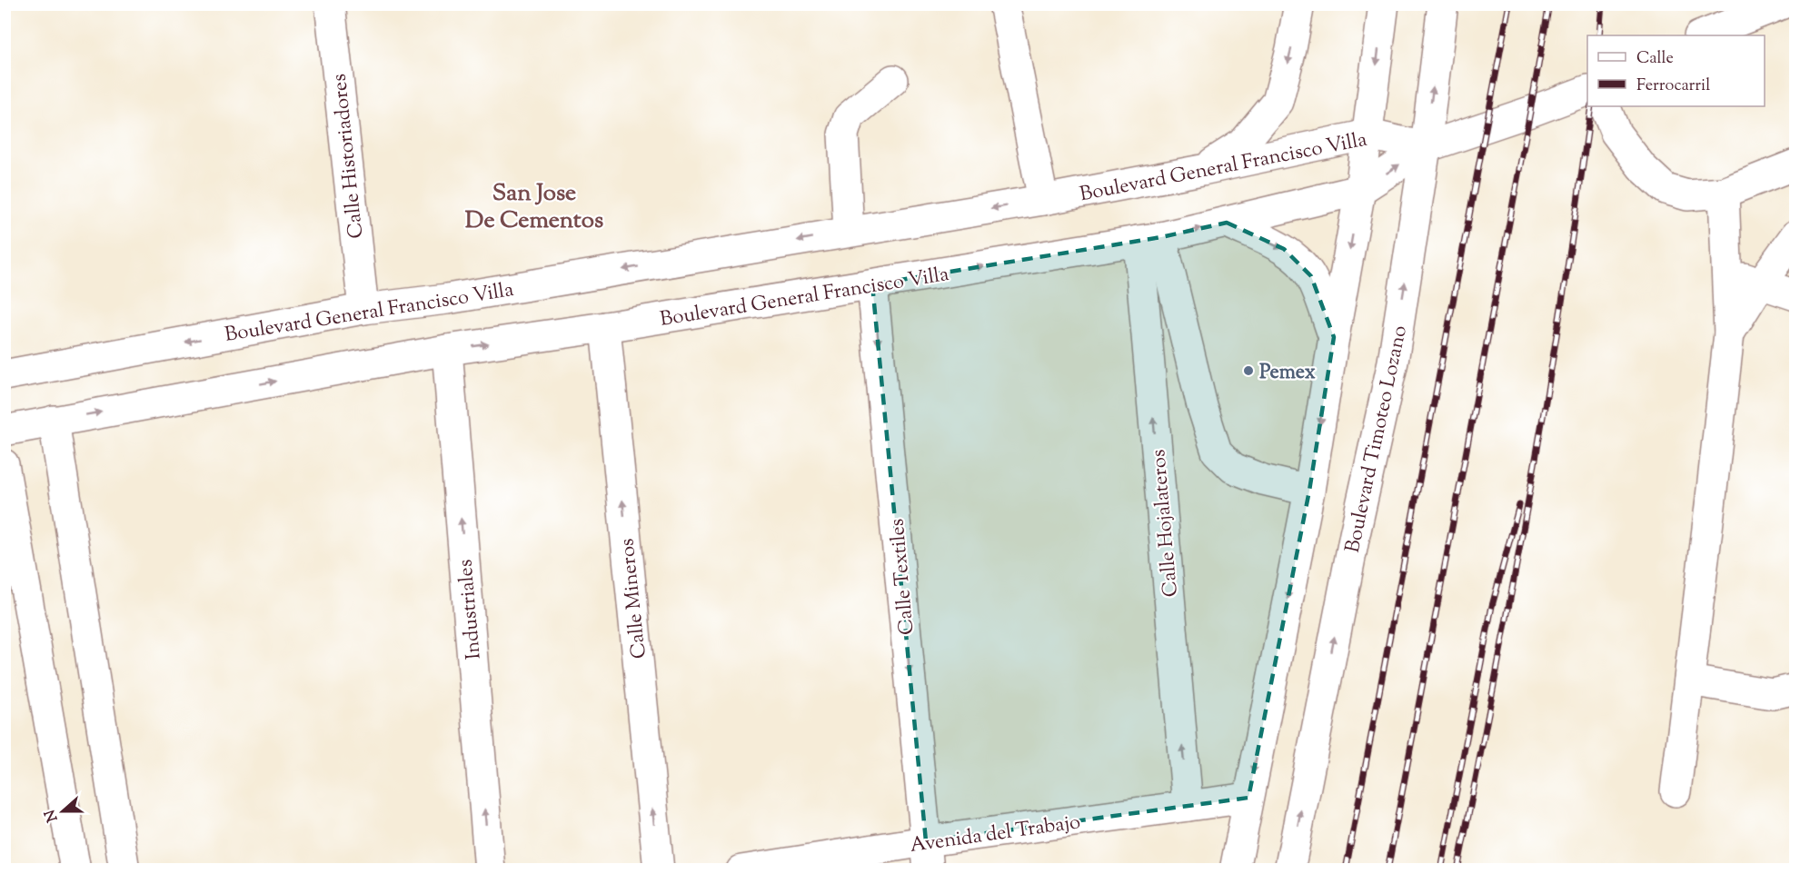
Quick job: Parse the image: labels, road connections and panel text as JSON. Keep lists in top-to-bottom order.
{
  "streets": {
    "main road": [
      "Calle Historiadores",
      "Boulevard General Francisco Villa",
      "Boulevard Timoteo Lozano",
      "Calle Hojalateros",
      "Calle Textiles",
      "Calle Mineros",
      "Industriales",
      "Avenida del Trabajo"
    ]
  },
  "crossings": [
    ["Calle Historiadores", "Boulevard General Francisco Villa"],
    ["Boulevard General Francisco Villa", "Boulevard Timoteo Lozano"],
    ["Boulevard General Francisco Villa", "Calle Hojalateros"],
    ["Boulevard General Francisco Villa", "Calle Textiles"],
    ["Boulevard General Francisco Villa", "Calle Mineros"],
    ["Boulevard General Francisco Villa", "Industriales"],
    ["Calle Hojalateros", "Avenida del Trabajo"],
    ["Calle Textiles", "Avenida del Trabajo"]
  ],
  "one_way": ["Calle Textiles", "Calle Mineros", "Industriales"],
  "districts": ["San Jose De Cementos"],
  "places": ["Pemex"],
  "legend": ["Calle", "Ferrocarril"],
  "north": "left"
}
